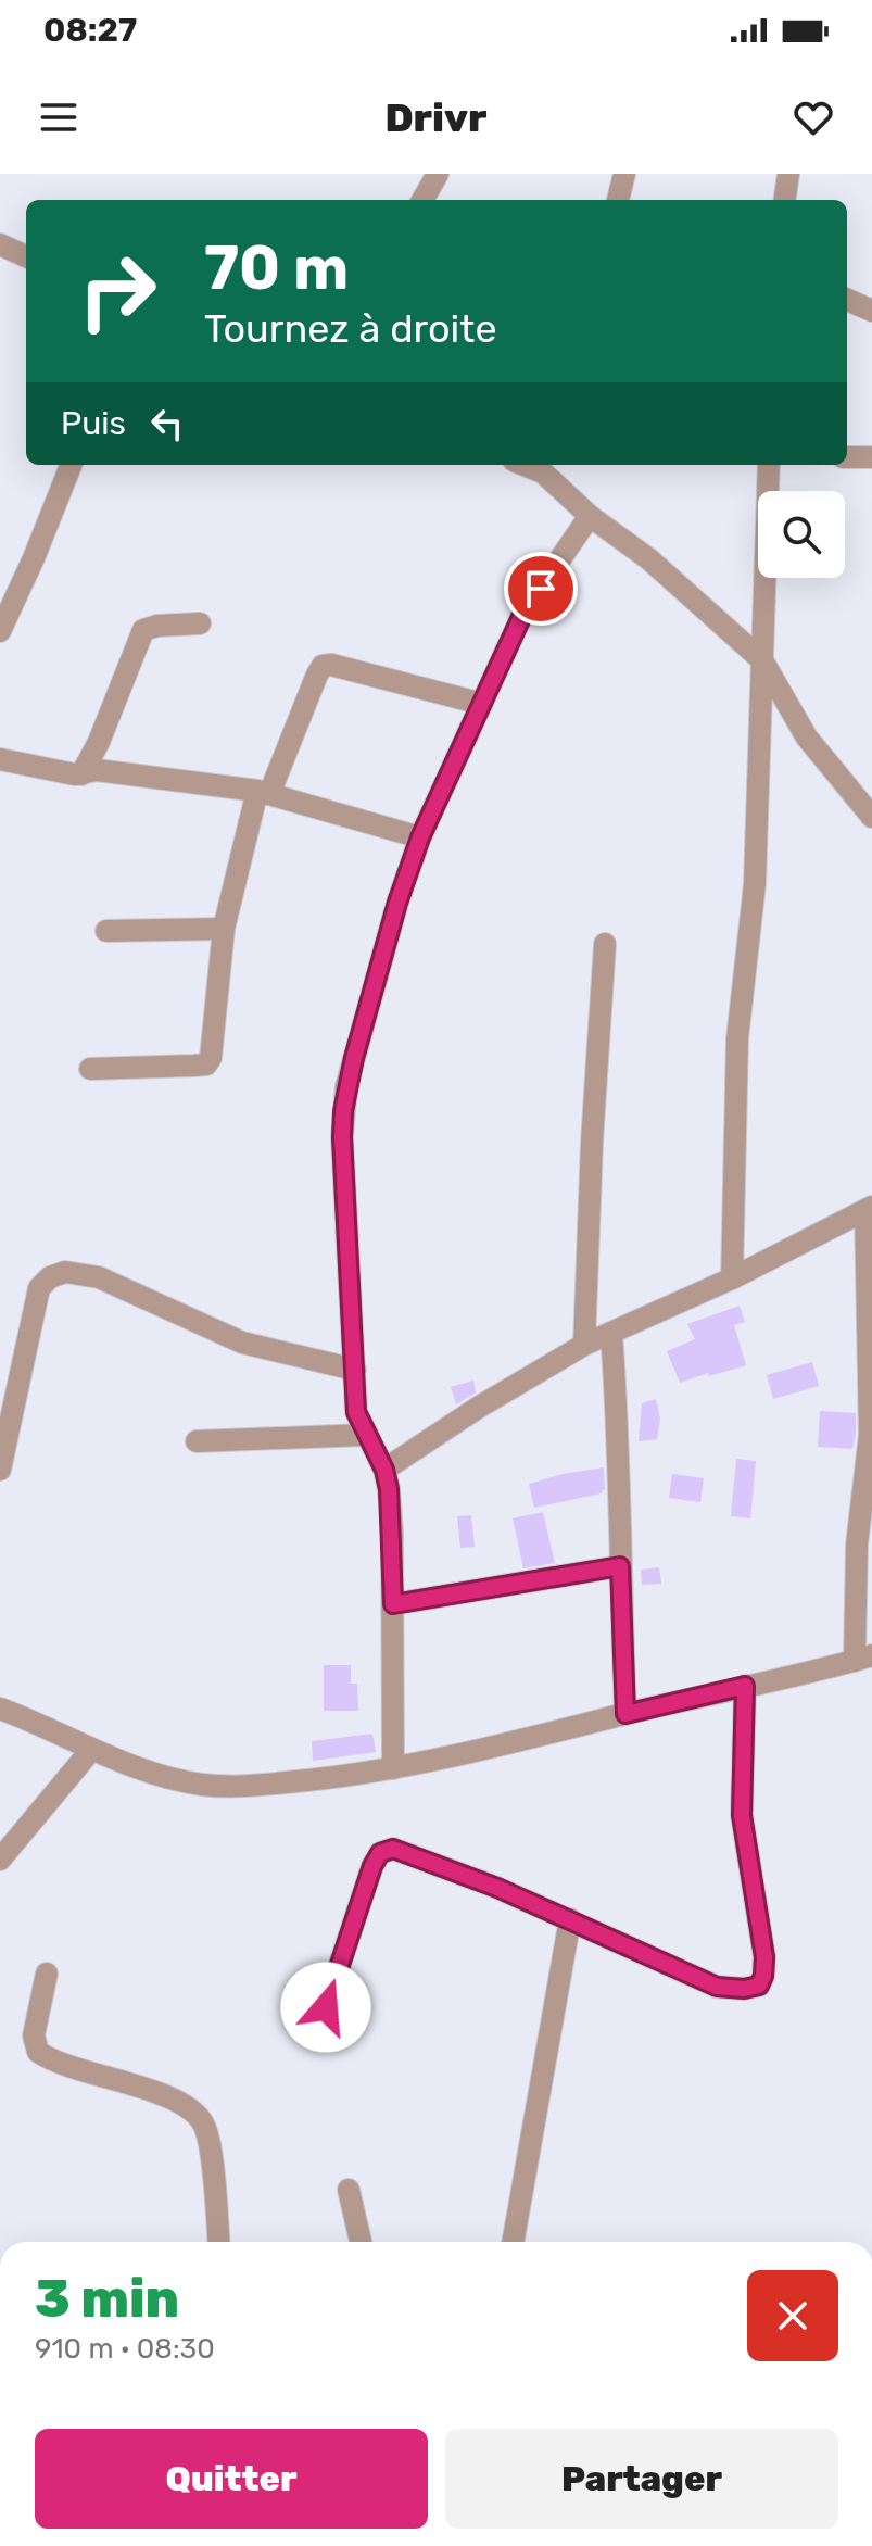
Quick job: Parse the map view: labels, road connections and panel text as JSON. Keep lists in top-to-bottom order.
{
  "page": {
    "status": "08:27",
    "header": "Drivr",
    "turn": ["70 m", "Tournez à droite"],
    "then": "Puis",
    "heading": ["3 min", "910 m · 08:30"],
    "buttons": ["Quitter", "Partager"]
  }
}
